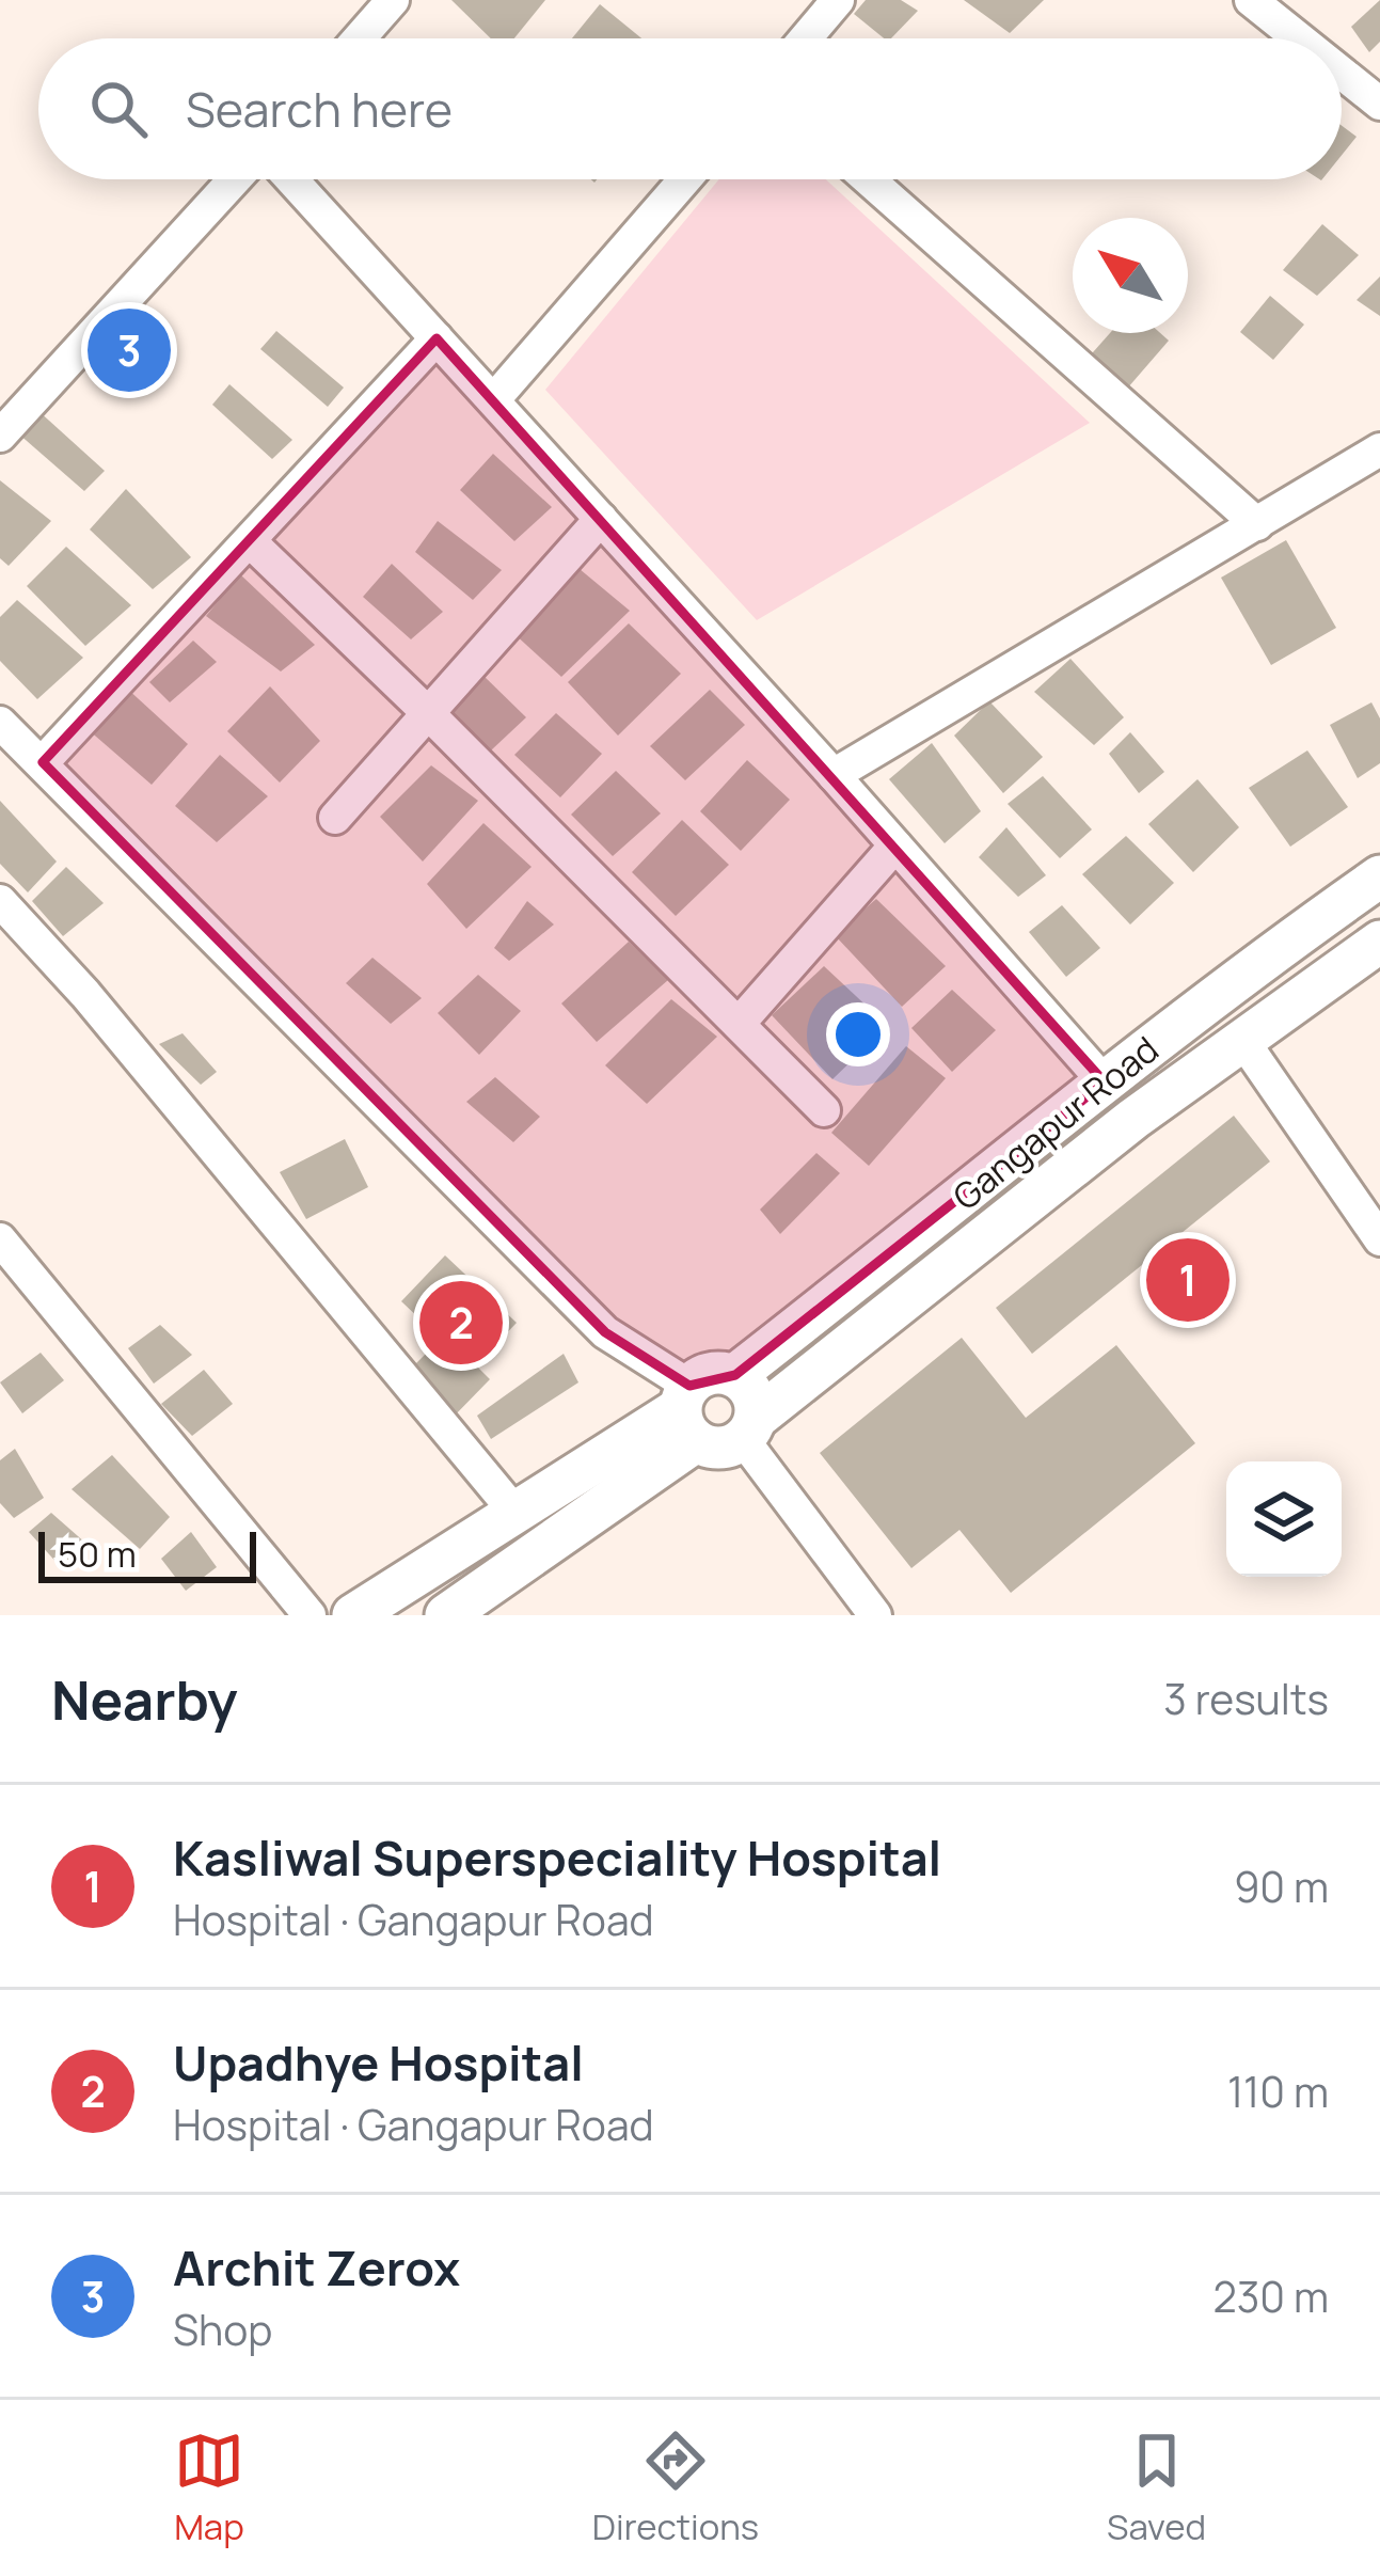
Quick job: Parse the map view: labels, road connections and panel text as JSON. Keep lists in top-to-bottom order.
{
  "streets": {
    "main road": ["Gangapur Road"]
  },
  "scale_bar": "50 m",
  "north": "top left",
  "page": {
    "search": "Search here",
    "pins": ["3", "1", "2"],
    "scale": "50 m",
    "heading": ["Nearby", "3 results"],
    "list": [
      {
        "mark": "1",
        "name": "Kasliwal Superspeciality Hospital",
        "note": "Hospital · Gangapur Road",
        "value": "90 m"
      },
      {
        "mark": "2",
        "name": "Upadhye Hospital",
        "note": "Hospital · Gangapur Road",
        "value": "110 m"
      },
      {
        "mark": "3",
        "name": "Archit Zerox",
        "note": "Shop",
        "value": "230 m"
      }
    ],
    "nav": ["Map", "Directions", "Saved"]
  }
}
